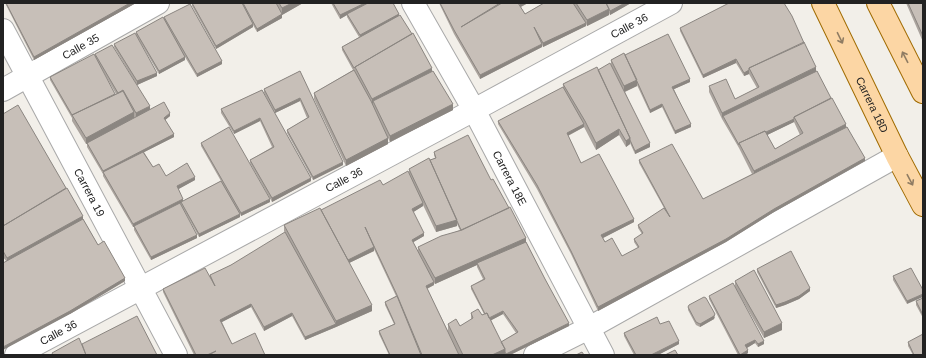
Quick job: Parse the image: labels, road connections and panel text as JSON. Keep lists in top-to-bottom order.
{
  "streets": {
    "main road": ["Carrera 18D"],
    "street": [
      "Calle 36",
      "Calle 35",
      "Carrera 18E",
      "Carrera 19"
    ]
  },
  "crossings": [
    ["Calle 36", "Carrera 18E"],
    ["Calle 36", "Carrera 19"],
    ["Calle 35", "Carrera 19"]
  ]
}
